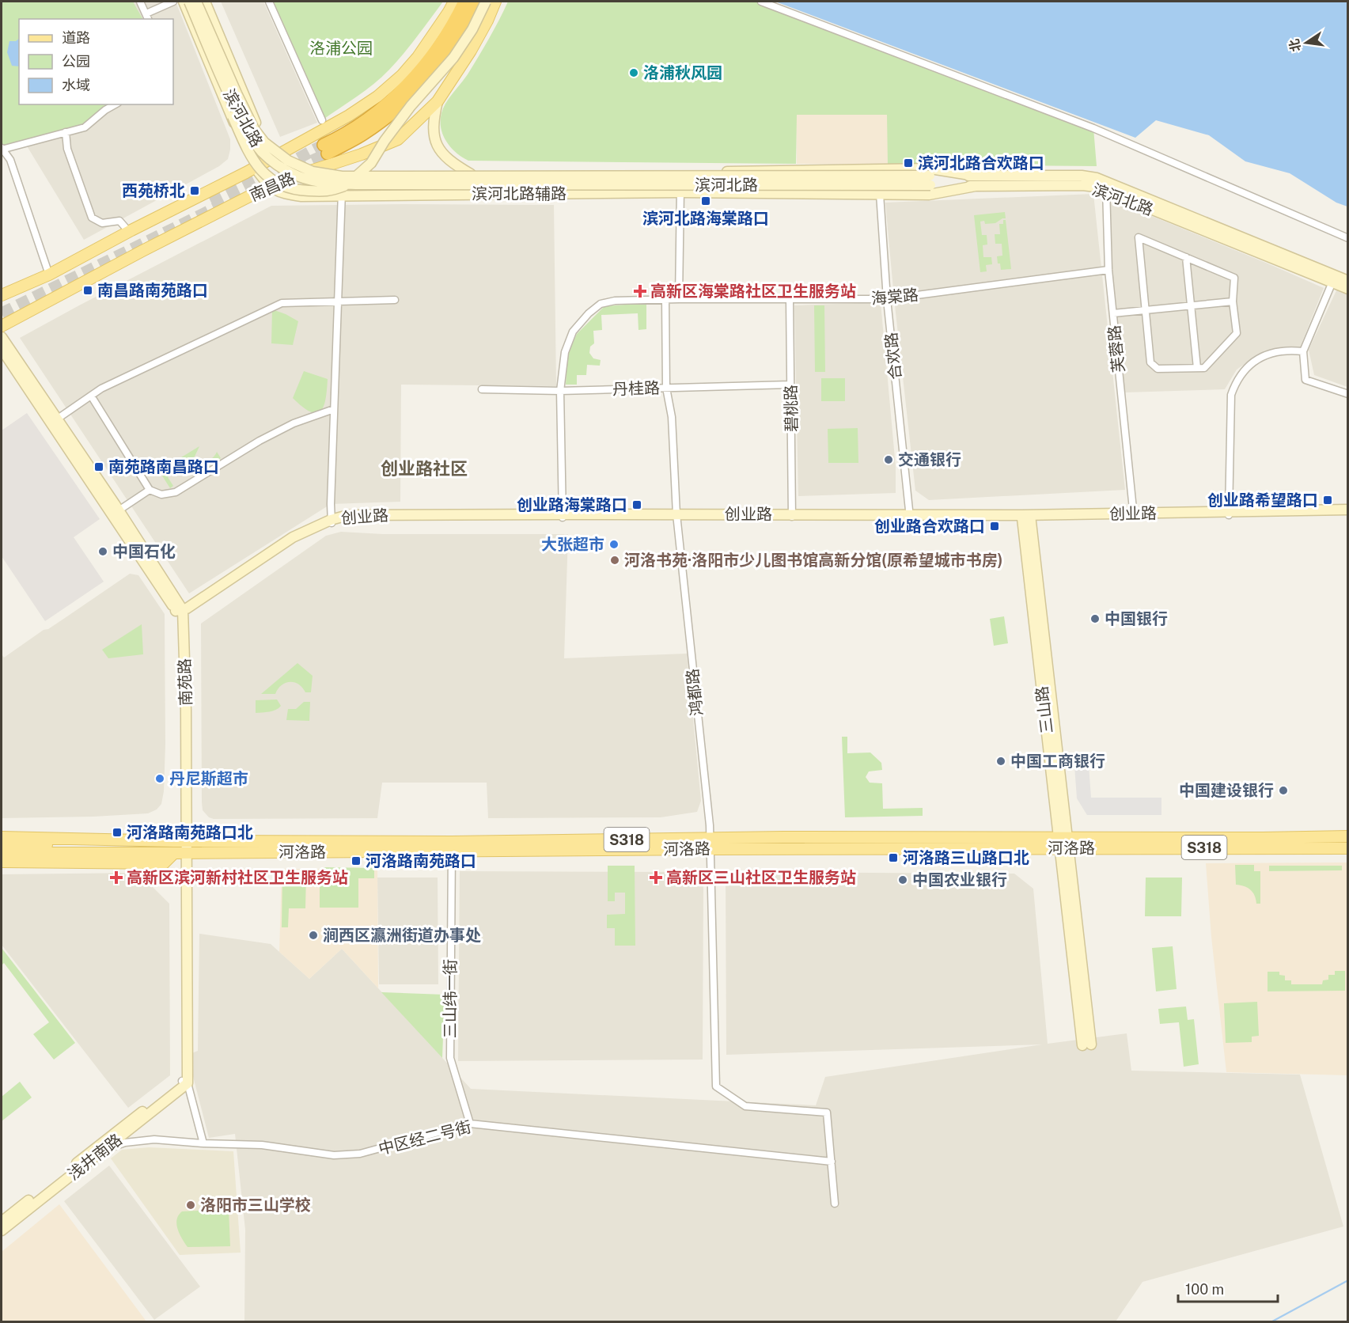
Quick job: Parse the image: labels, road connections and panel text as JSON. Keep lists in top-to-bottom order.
{
  "streets": {
    "main road": [
      "滨河北路",
      "南昌路",
      "滨河北路辅路",
      "创业路",
      "南苑路",
      "三山路",
      "S318",
      "河洛路",
      "浅井南路"
    ],
    "street": [
      "海棠路",
      "芙蓉路",
      "合欢路",
      "丹桂路",
      "碧桃路",
      "鸿都路",
      "三山纬一街",
      "中区经二号街"
    ]
  },
  "crossings": [
    ["滨河北路", "滨河北路辅路"],
    ["滨河北路", "芙蓉路"],
    ["南昌路", "滨河北路辅路"],
    ["滨河北路辅路", "合欢路"],
    ["海棠路", "芙蓉路"],
    ["海棠路", "合欢路"],
    ["海棠路", "丹桂路"],
    ["海棠路", "碧桃路"],
    ["海棠路", "创业路"],
    ["海棠路", "鸿都路"],
    ["芙蓉路", "创业路"],
    ["合欢路", "创业路"],
    ["丹桂路", "碧桃路"],
    ["丹桂路", "鸿都路"],
    ["碧桃路", "创业路"],
    ["创业路", "南苑路"],
    ["创业路", "鸿都路"],
    ["创业路", "三山路"],
    ["南苑路", "河洛路"],
    ["南苑路", "浅井南路"],
    ["鸿都路", "河洛路"],
    ["鸿都路", "中区经二号街"],
    ["三山路", "河洛路"],
    ["河洛路", "三山纬一街"],
    ["三山纬一街", "中区经二号街"],
    ["中区经二号街", "浅井南路"]
  ],
  "districts": ["创业路社区"],
  "parks": ["洛浦公园"],
  "places": {
    "other": [
      "洛浦秋风园",
      "交通银行",
      "大张超市",
      "中国石化",
      "河洛书苑·洛阳市少儿图书馆高新分馆(原希望城市书房)",
      "中国银行",
      "中国工商银行",
      "丹尼斯超市",
      "中国建设银行",
      "中国农业银行",
      "涧西区瀛洲街道办事处",
      "洛阳市三山学校"
    ],
    "transit": [
      "滨河北路合欢路口",
      "西苑桥北",
      "滨河北路海棠路口",
      "南昌路南苑路口",
      "南苑路南昌路口",
      "创业路希望路口",
      "创业路海棠路口",
      "创业路合欢路口",
      "河洛路南苑路口北",
      "河洛路三山路口北",
      "河洛路南苑路口"
    ],
    "health": ["高新区海棠路社区卫生服务站", "高新区滨河新村社区卫生服务站", "高新区三山社区卫生服务站"]
  },
  "legend": ["道路", "公园", "水域"],
  "scale_bar": "100 m",
  "north": "left"
}
